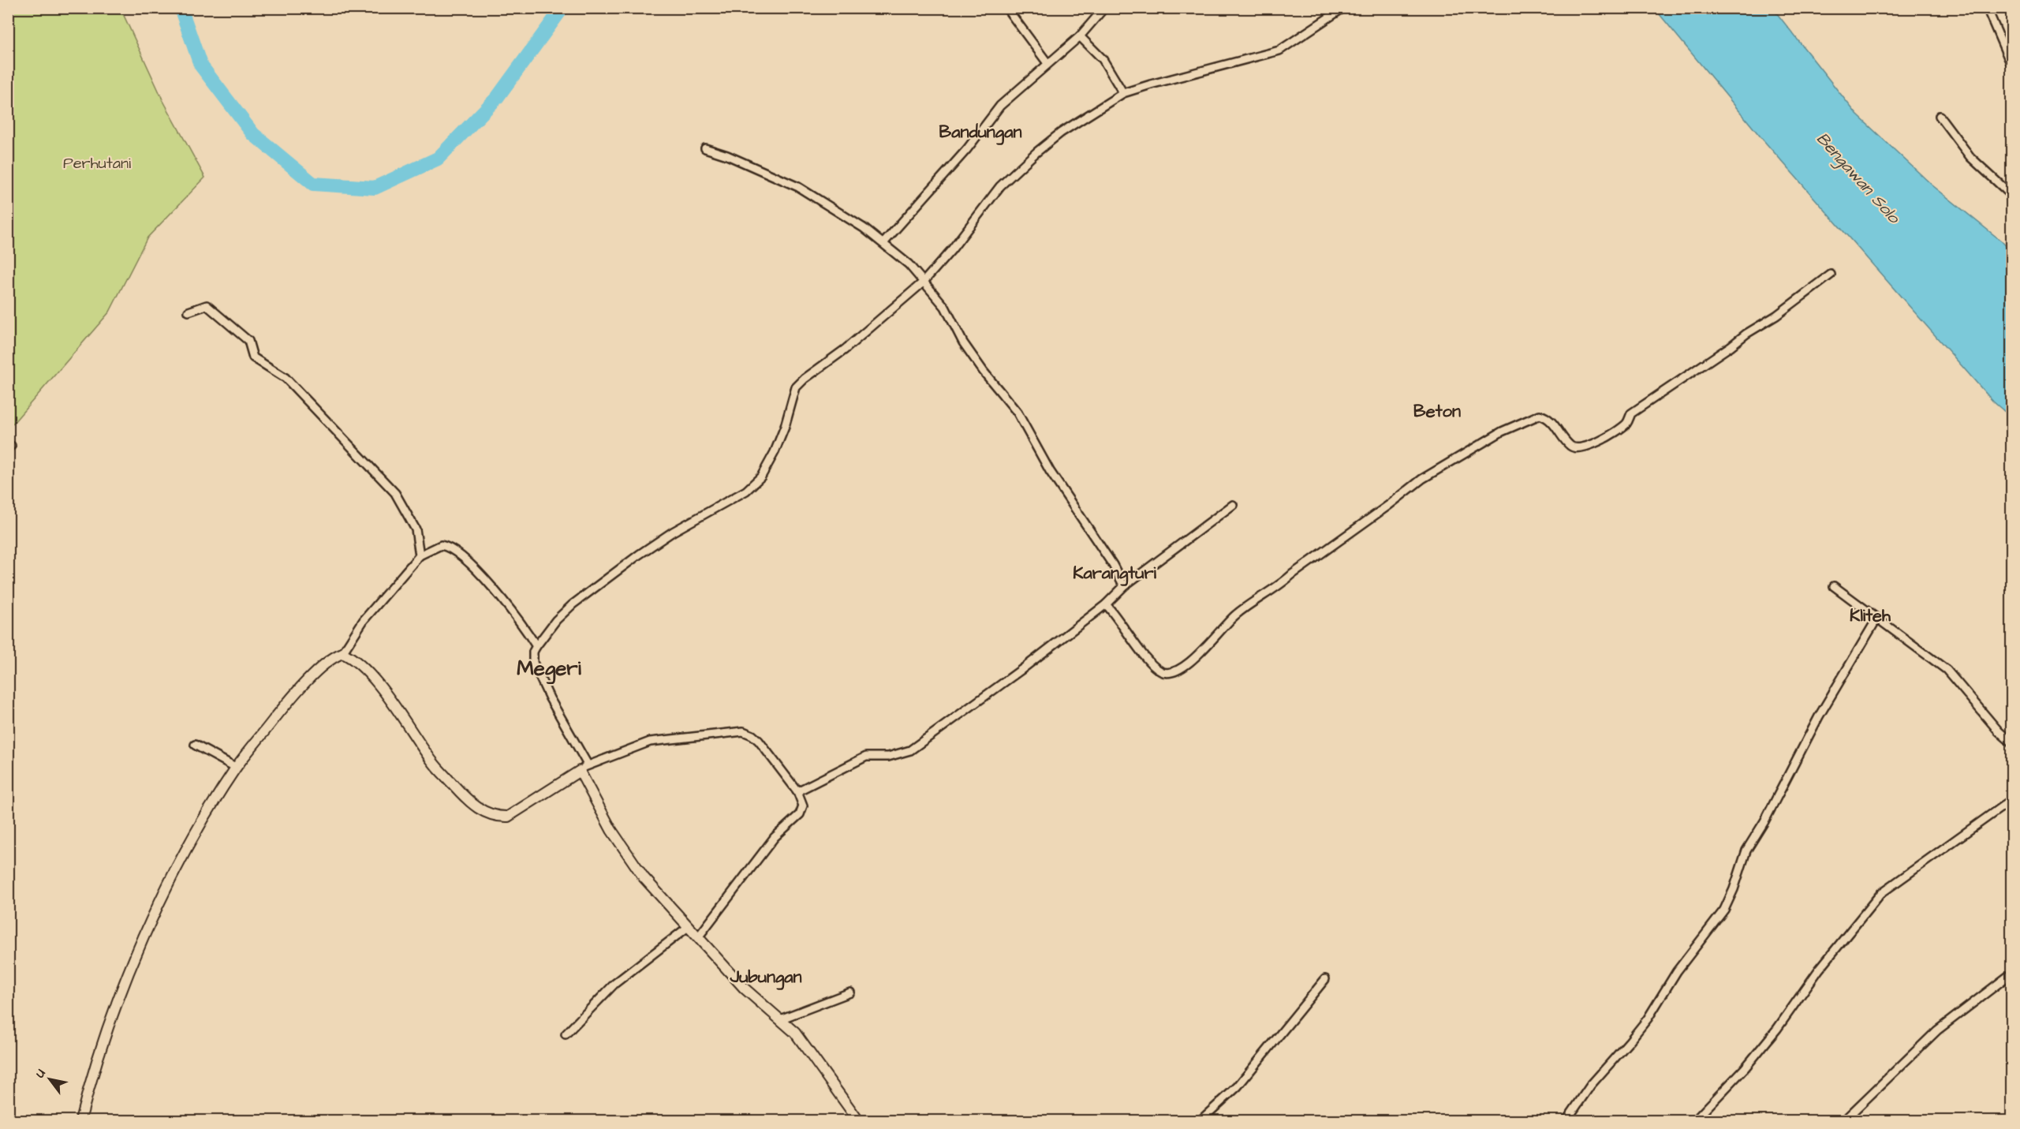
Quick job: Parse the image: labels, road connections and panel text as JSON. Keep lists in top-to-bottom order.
{
  "districts": [
    "Bandungan",
    "Beton",
    "Karangturi",
    "Kliteh",
    "Megeri",
    "Jubungan"
  ],
  "water": ["Bengawan Solo"],
  "parks": ["Perhutani"],
  "north": "top left"
}
